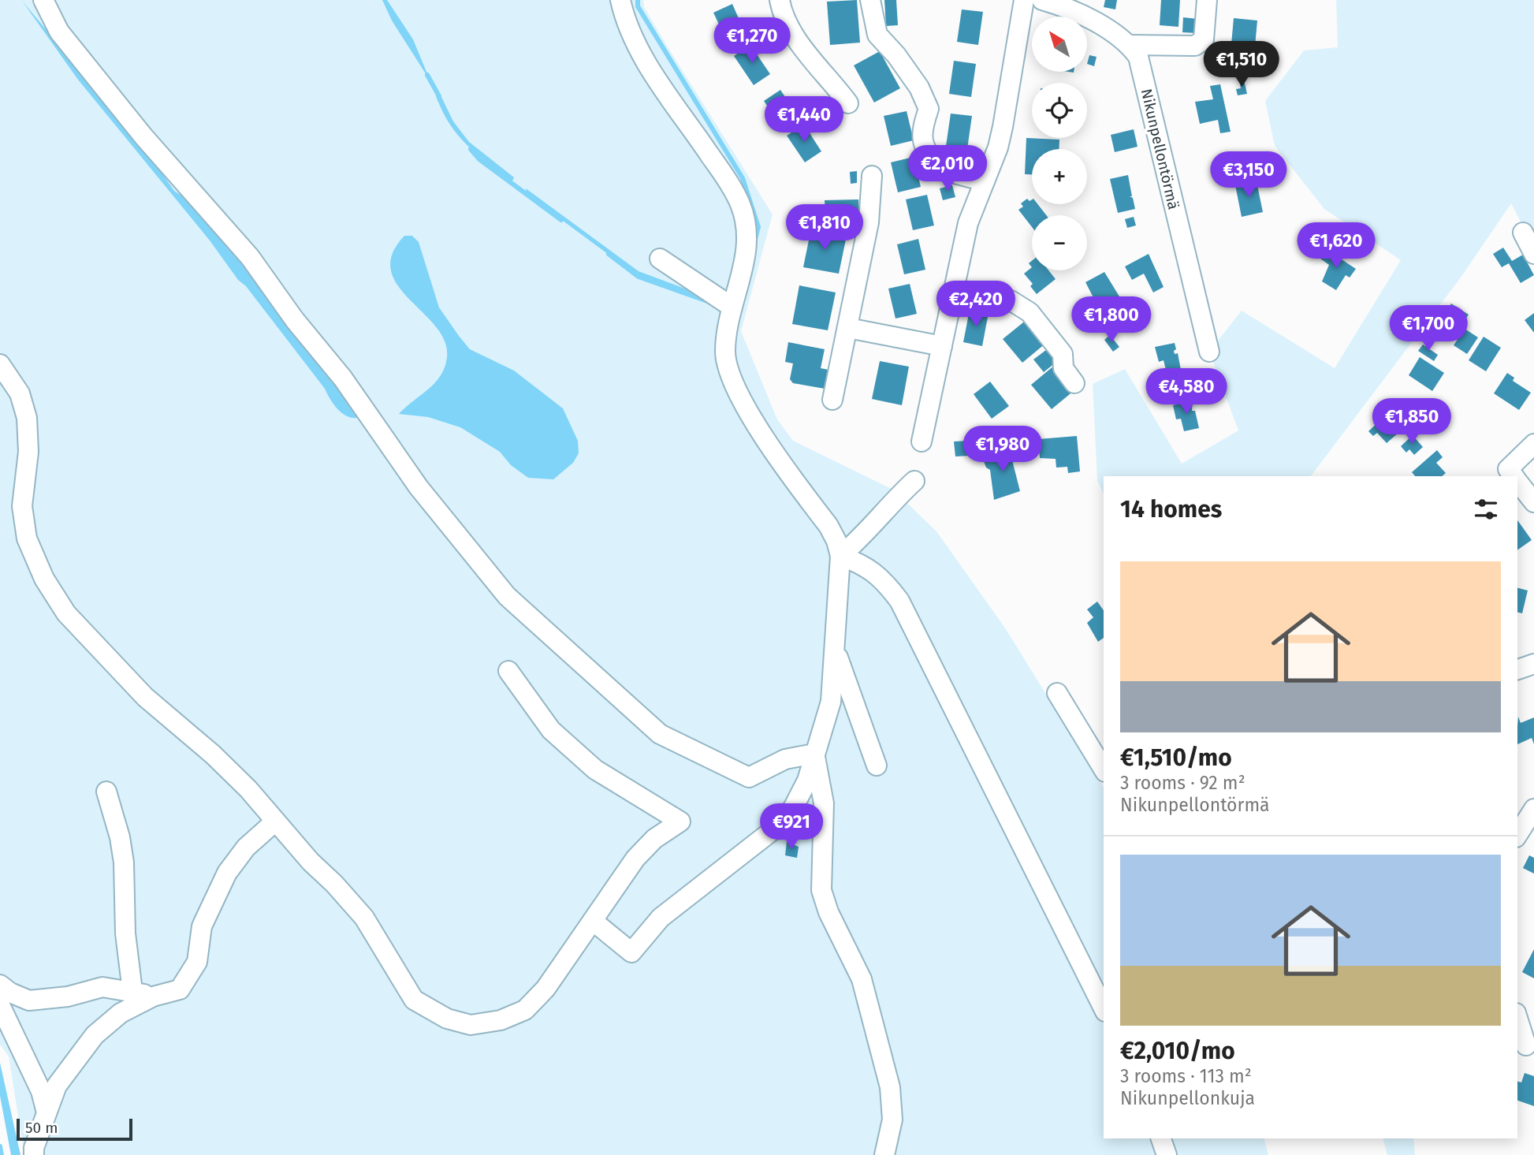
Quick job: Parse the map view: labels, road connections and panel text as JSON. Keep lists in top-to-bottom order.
{
  "streets": {
    "street": ["Nikunpellontörmä"]
  },
  "scale_bar": "50 m",
  "north": "top left",
  "page": {
    "map_buttons": ["+", "−"],
    "price": [
      "€1,270",
      "€1,510",
      "€1,440",
      "€2,010",
      "€3,150",
      "€1,810",
      "€1,620",
      "€2,420",
      "€1,800",
      "€1,700",
      "€4,580",
      "€1,850",
      "€1,980",
      "€921"
    ],
    "heading": "14 homes",
    "list": [
      {
        "name": "€1,510/mo",
        "note": "3 rooms · 92 m² · Nikunpellontörmä"
      },
      {
        "name": "€2,010/mo",
        "note": "3 rooms · 113 m² · Nikunpellonkuja"
      }
    ],
    "scale": "50 m"
  }
}
